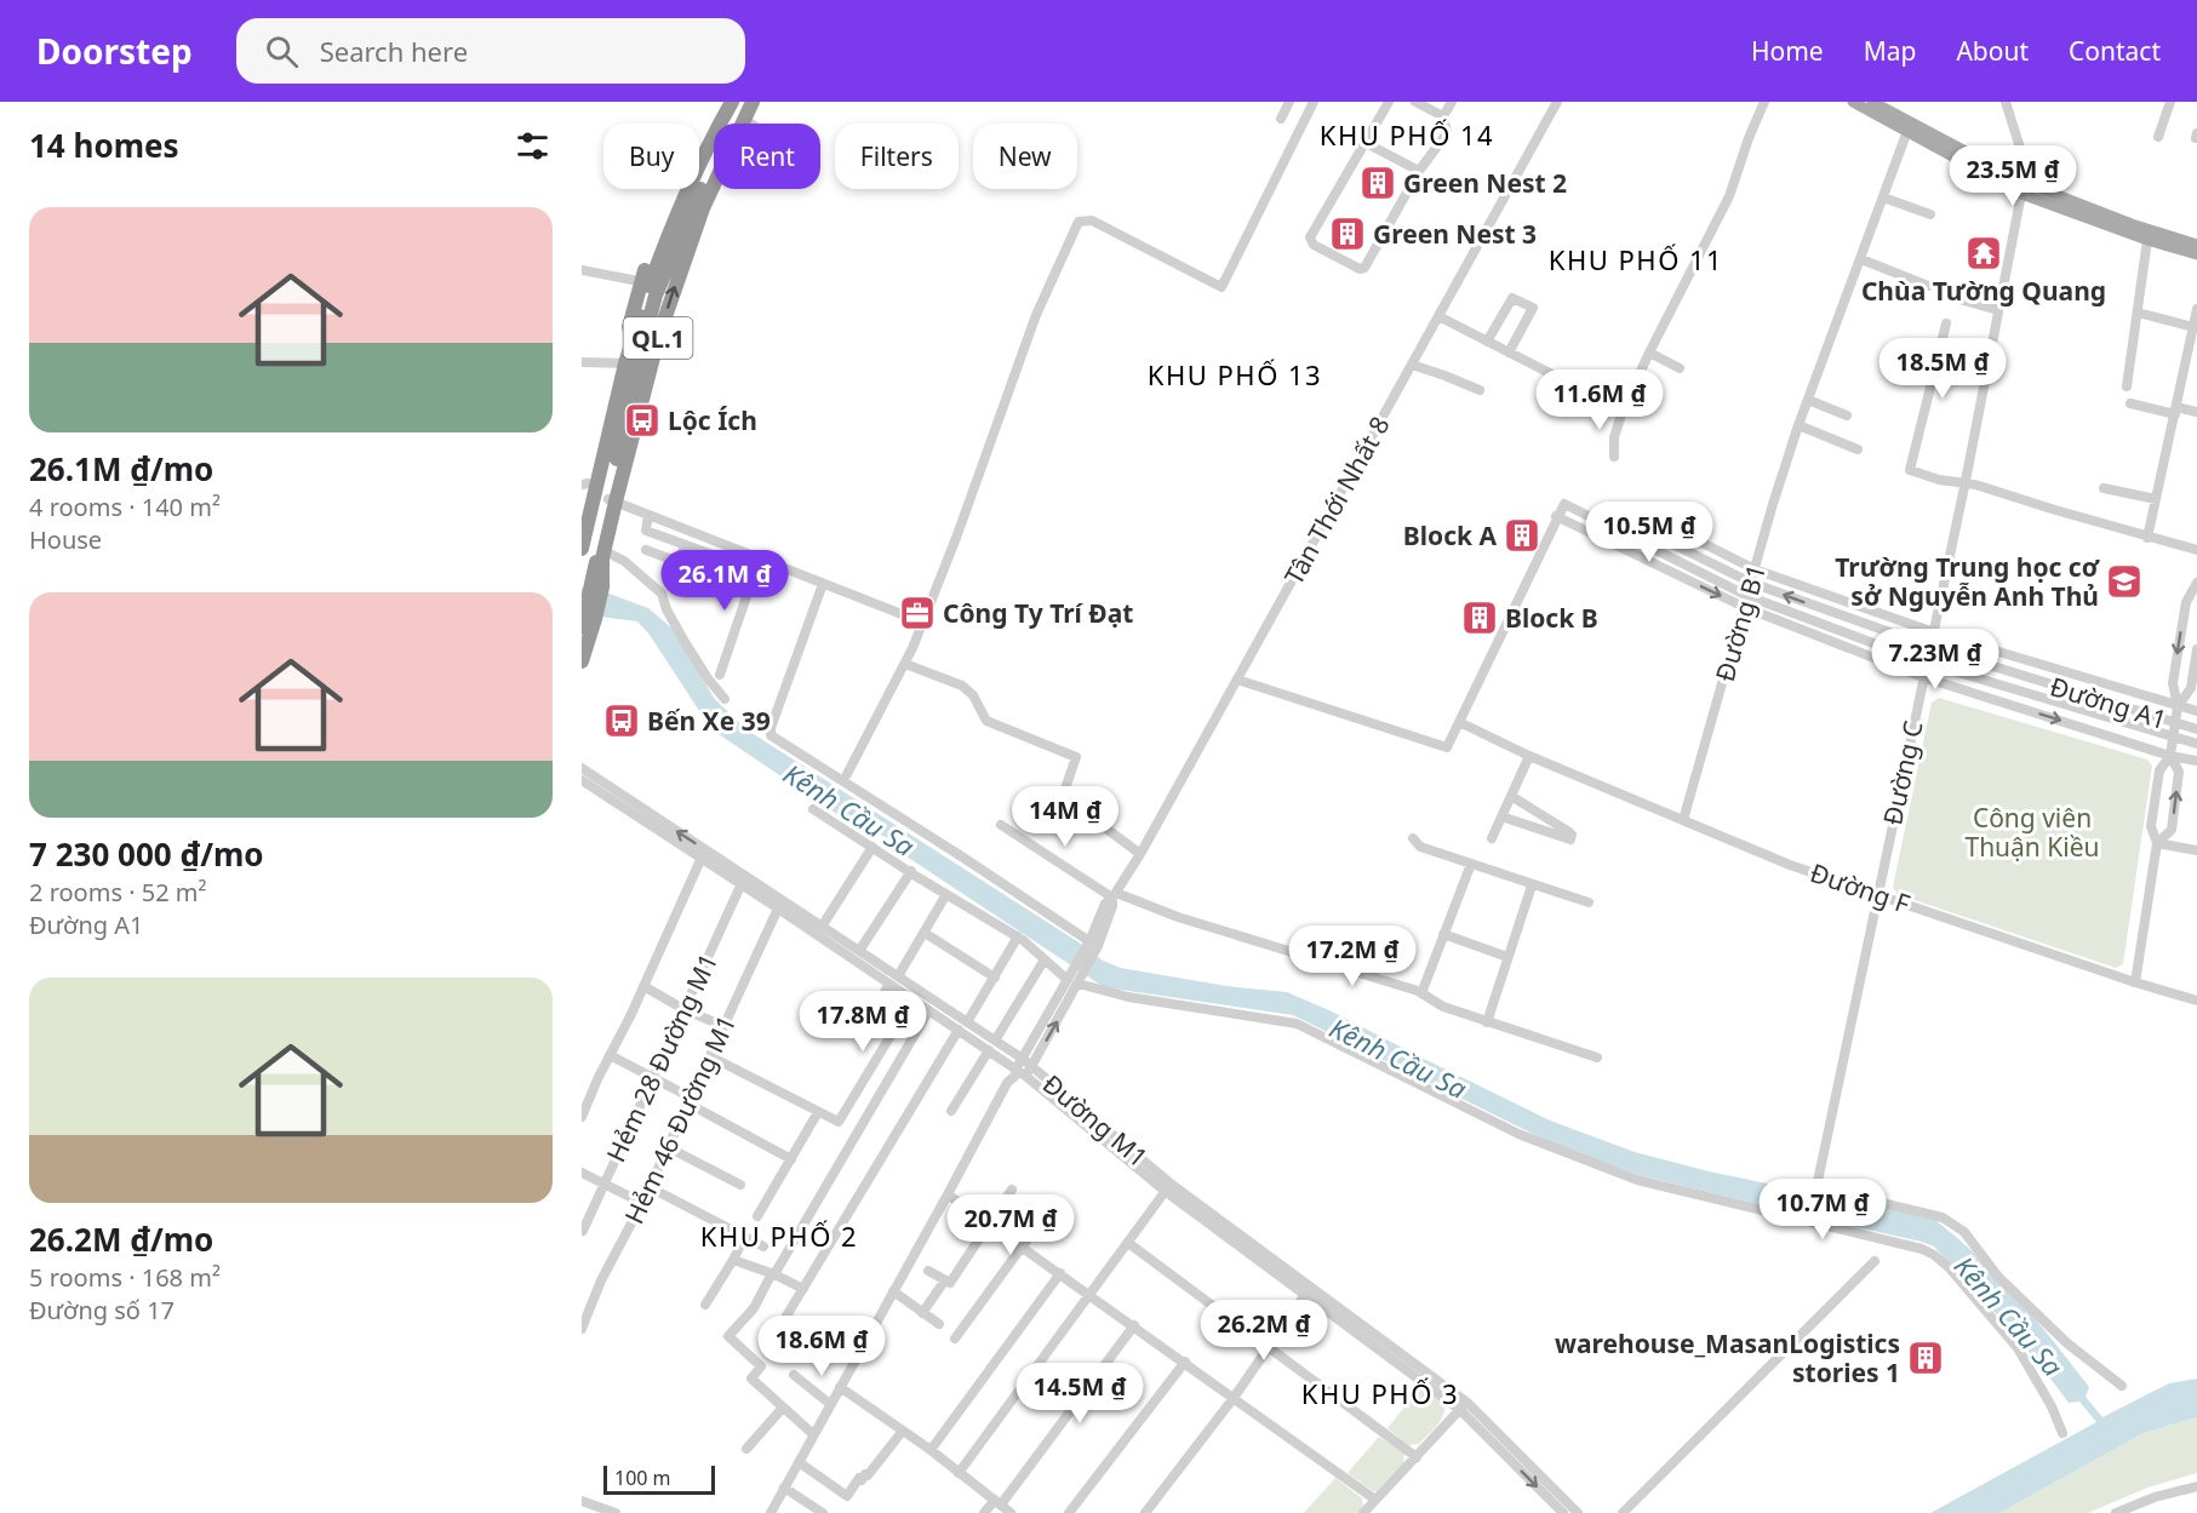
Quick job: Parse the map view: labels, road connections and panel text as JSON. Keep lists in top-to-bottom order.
{
  "streets": {
    "highway": ["QL.1"],
    "street": [
      "Tân Thới Nhất 8",
      "Đường B1",
      "Đường A1",
      "Đường C",
      "Đường F",
      "Hẻm 28 Đường M1",
      "Hẻm 46 Đường M1",
      "Đường M1"
    ]
  },
  "crossings": [
    ["Đường B1", "Đường A1"],
    ["Đường B1", "Đường F"],
    ["Đường A1", "Đường C"],
    ["Đường C", "Đường F"],
    ["Hẻm 28 Đường M1", "Đường M1"],
    ["Hẻm 46 Đường M1", "Đường M1"]
  ],
  "districts": [
    "KHU PHỐ 14",
    "KHU PHỐ 11",
    "KHU PHỐ 13",
    "KHU PHỐ 2",
    "KHU PHỐ 3"
  ],
  "water": ["Kênh Cầu Sa"],
  "parks": ["Công viên Thuận Kiều"],
  "places": {
    "building": [
      "Green Nest 2",
      "Green Nest 3",
      "Block A",
      "Block B",
      "warehouse_MasanLogistics stories 1"
    ],
    "temple": ["Chùa Tường Quang"],
    "bus stop": ["Lộc Ích", "Bến Xe 39"],
    "school or university": ["Trường Trung học cơ sở Nguyễn Anh Thủ"],
    "office": ["Công Ty Trí Đạt"]
  },
  "scale_bar": "100 m",
  "page": {
    "header": "Doorstep",
    "search": "Search here",
    "nav": [
      "Home",
      "Map",
      "About",
      "Contact"
    ],
    "heading": "14 homes",
    "chip": [
      "Buy",
      "Rent",
      "Filters",
      "New"
    ],
    "price": [
      "23.5M ₫",
      "18.5M ₫",
      "11.6M ₫",
      "10.5M ₫",
      "26.1M ₫",
      "7.23M ₫",
      "14M ₫",
      "17.2M ₫",
      "17.8M ₫",
      "10.7M ₫",
      "20.7M ₫",
      "26.2M ₫",
      "18.6M ₫",
      "14.5M ₫"
    ],
    "list": [
      {
        "name": "26.1M ₫/mo",
        "note": "4 rooms · 140 m² · House"
      },
      {
        "name": "7 230 000 ₫/mo",
        "note": "2 rooms · 52 m² · Đường A1"
      },
      {
        "name": "26.2M ₫/mo",
        "note": "5 rooms · 168 m² · Đường số 17"
      }
    ],
    "scale": "100 m"
  }
}
